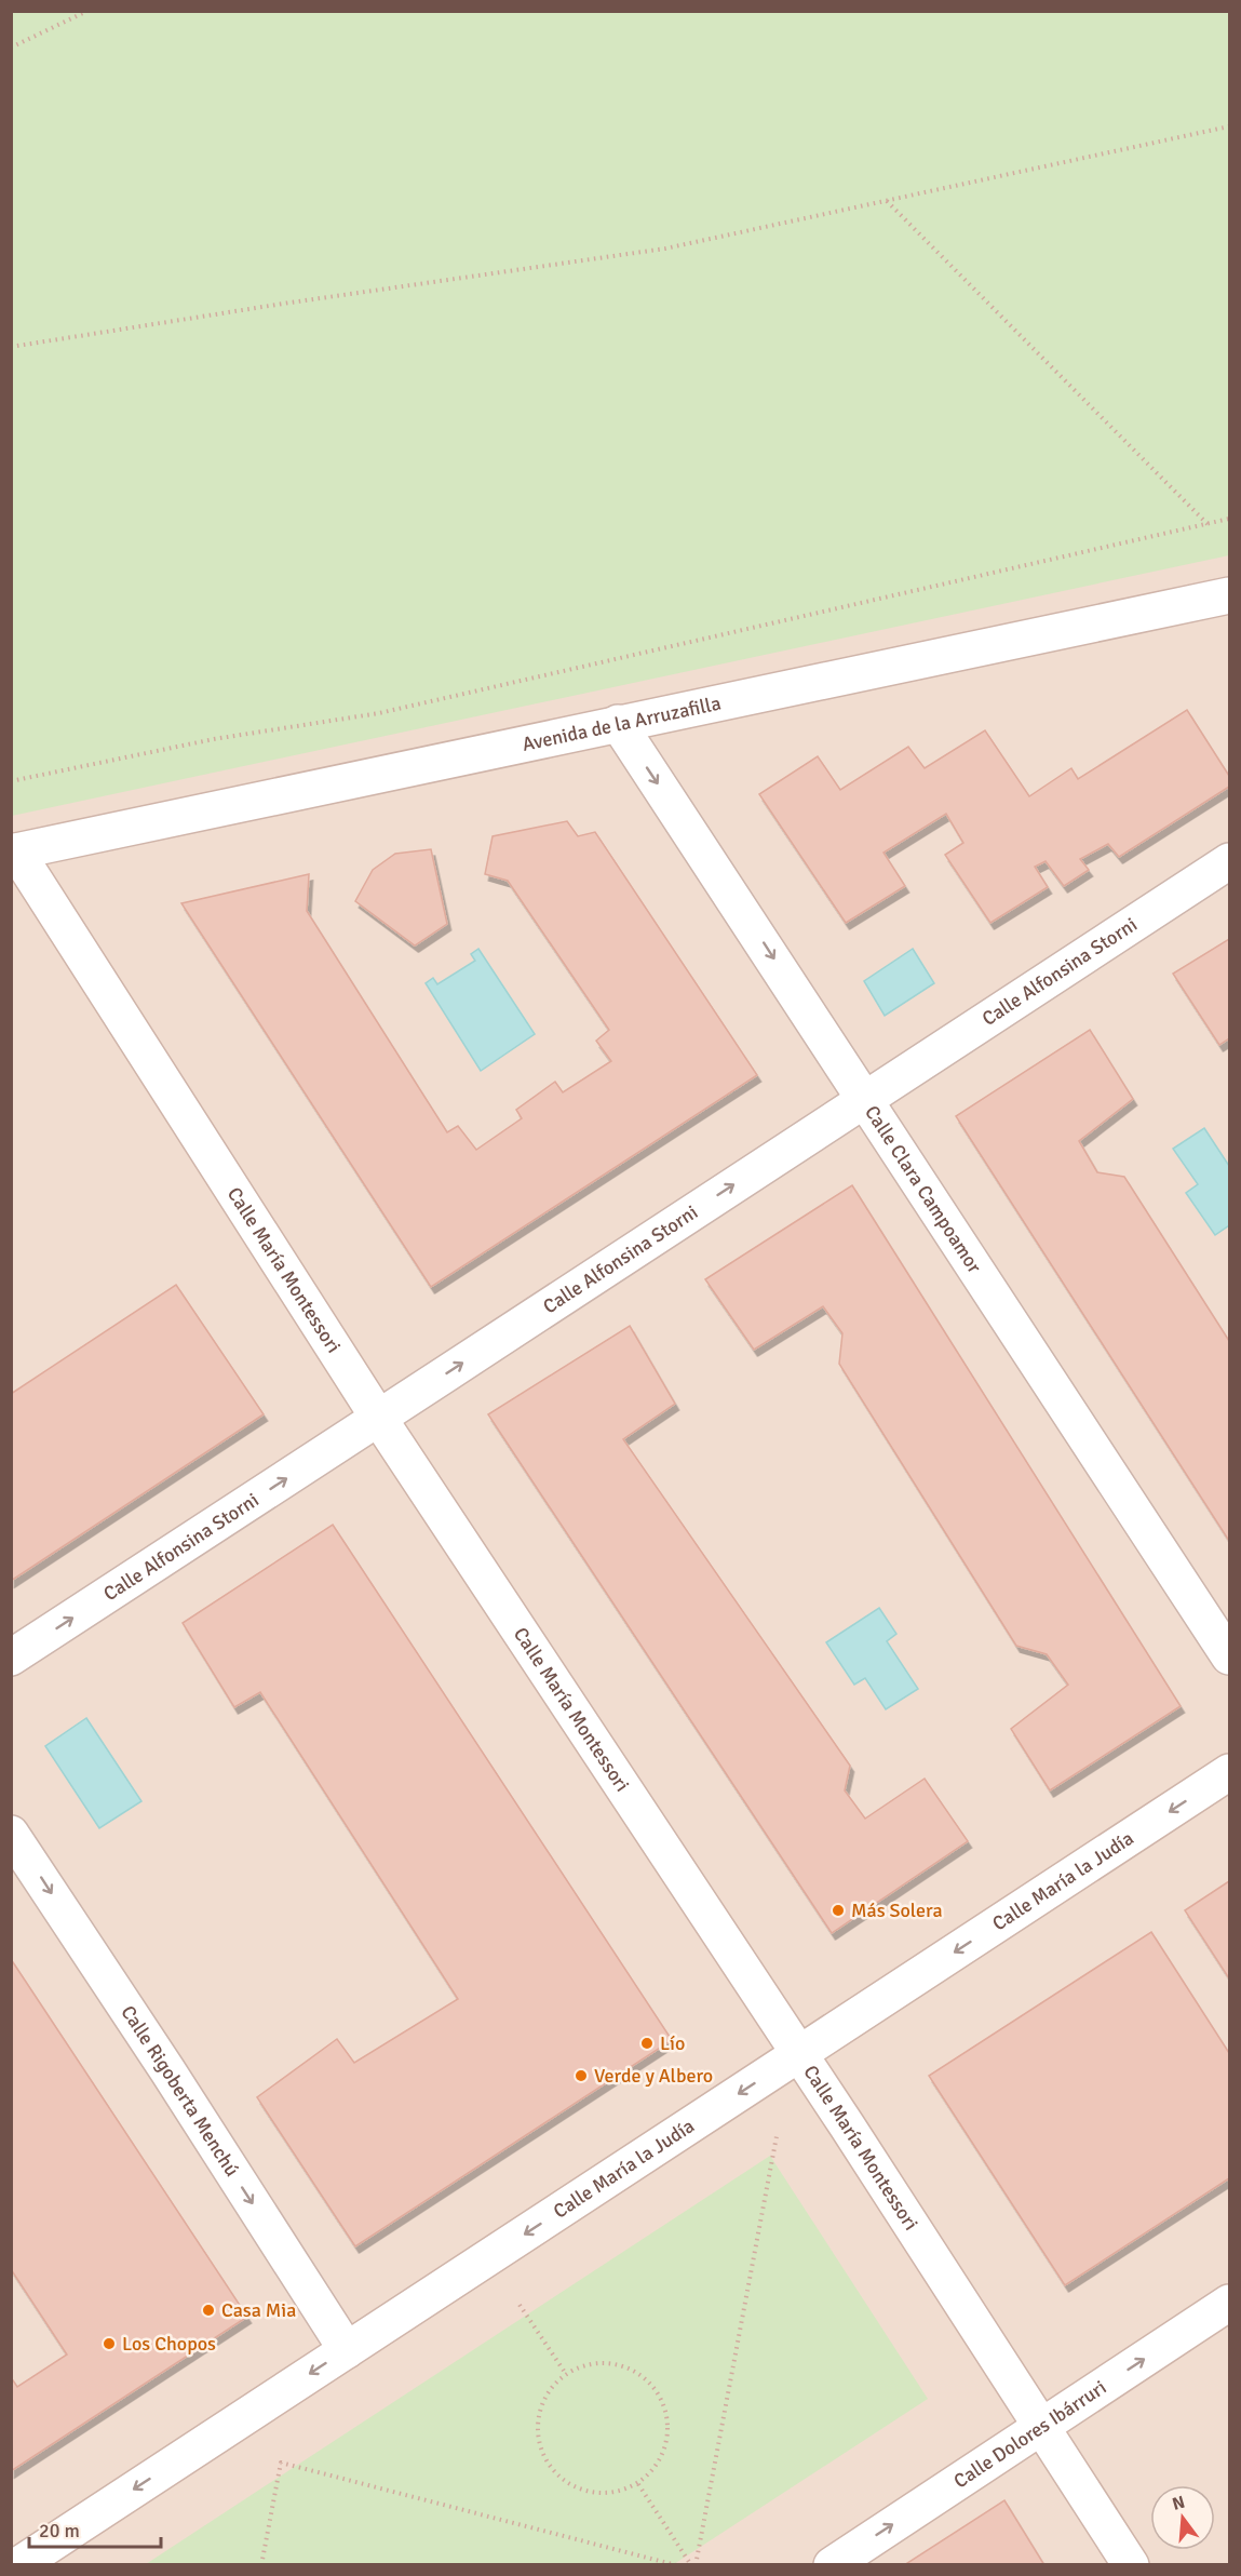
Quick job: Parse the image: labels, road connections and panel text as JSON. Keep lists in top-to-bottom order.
{
  "streets": {
    "street": [
      "Avenida de la Arruzafilla",
      "Calle Alfonsina Storni",
      "Calle Clara Campoamor",
      "Calle María Montessori",
      "Calle María la Judía",
      "Calle Rigoberta Menchú",
      "Calle Dolores Ibárruri"
    ]
  },
  "crossings": [
    ["Avenida de la Arruzafilla", "Calle Clara Campoamor"],
    ["Avenida de la Arruzafilla", "Calle María Montessori"],
    ["Calle Alfonsina Storni", "Calle Clara Campoamor"],
    ["Calle Alfonsina Storni", "Calle María Montessori"],
    ["Calle María Montessori", "Calle María la Judía"],
    ["Calle María Montessori", "Calle Dolores Ibárruri"],
    ["Calle María la Judía", "Calle Rigoberta Menchú"]
  ],
  "one_way": [
    "Calle Alfonsina Storni",
    "Calle Clara Campoamor",
    "Calle María la Judía",
    "Calle Rigoberta Menchú",
    "Calle Dolores Ibárruri"
  ],
  "places": [
    "Más Solera",
    "Lío",
    "Verde y Albero",
    "Casa Mia",
    "Los Chopos"
  ],
  "scale_bar": "20 m",
  "north": "top"
}
